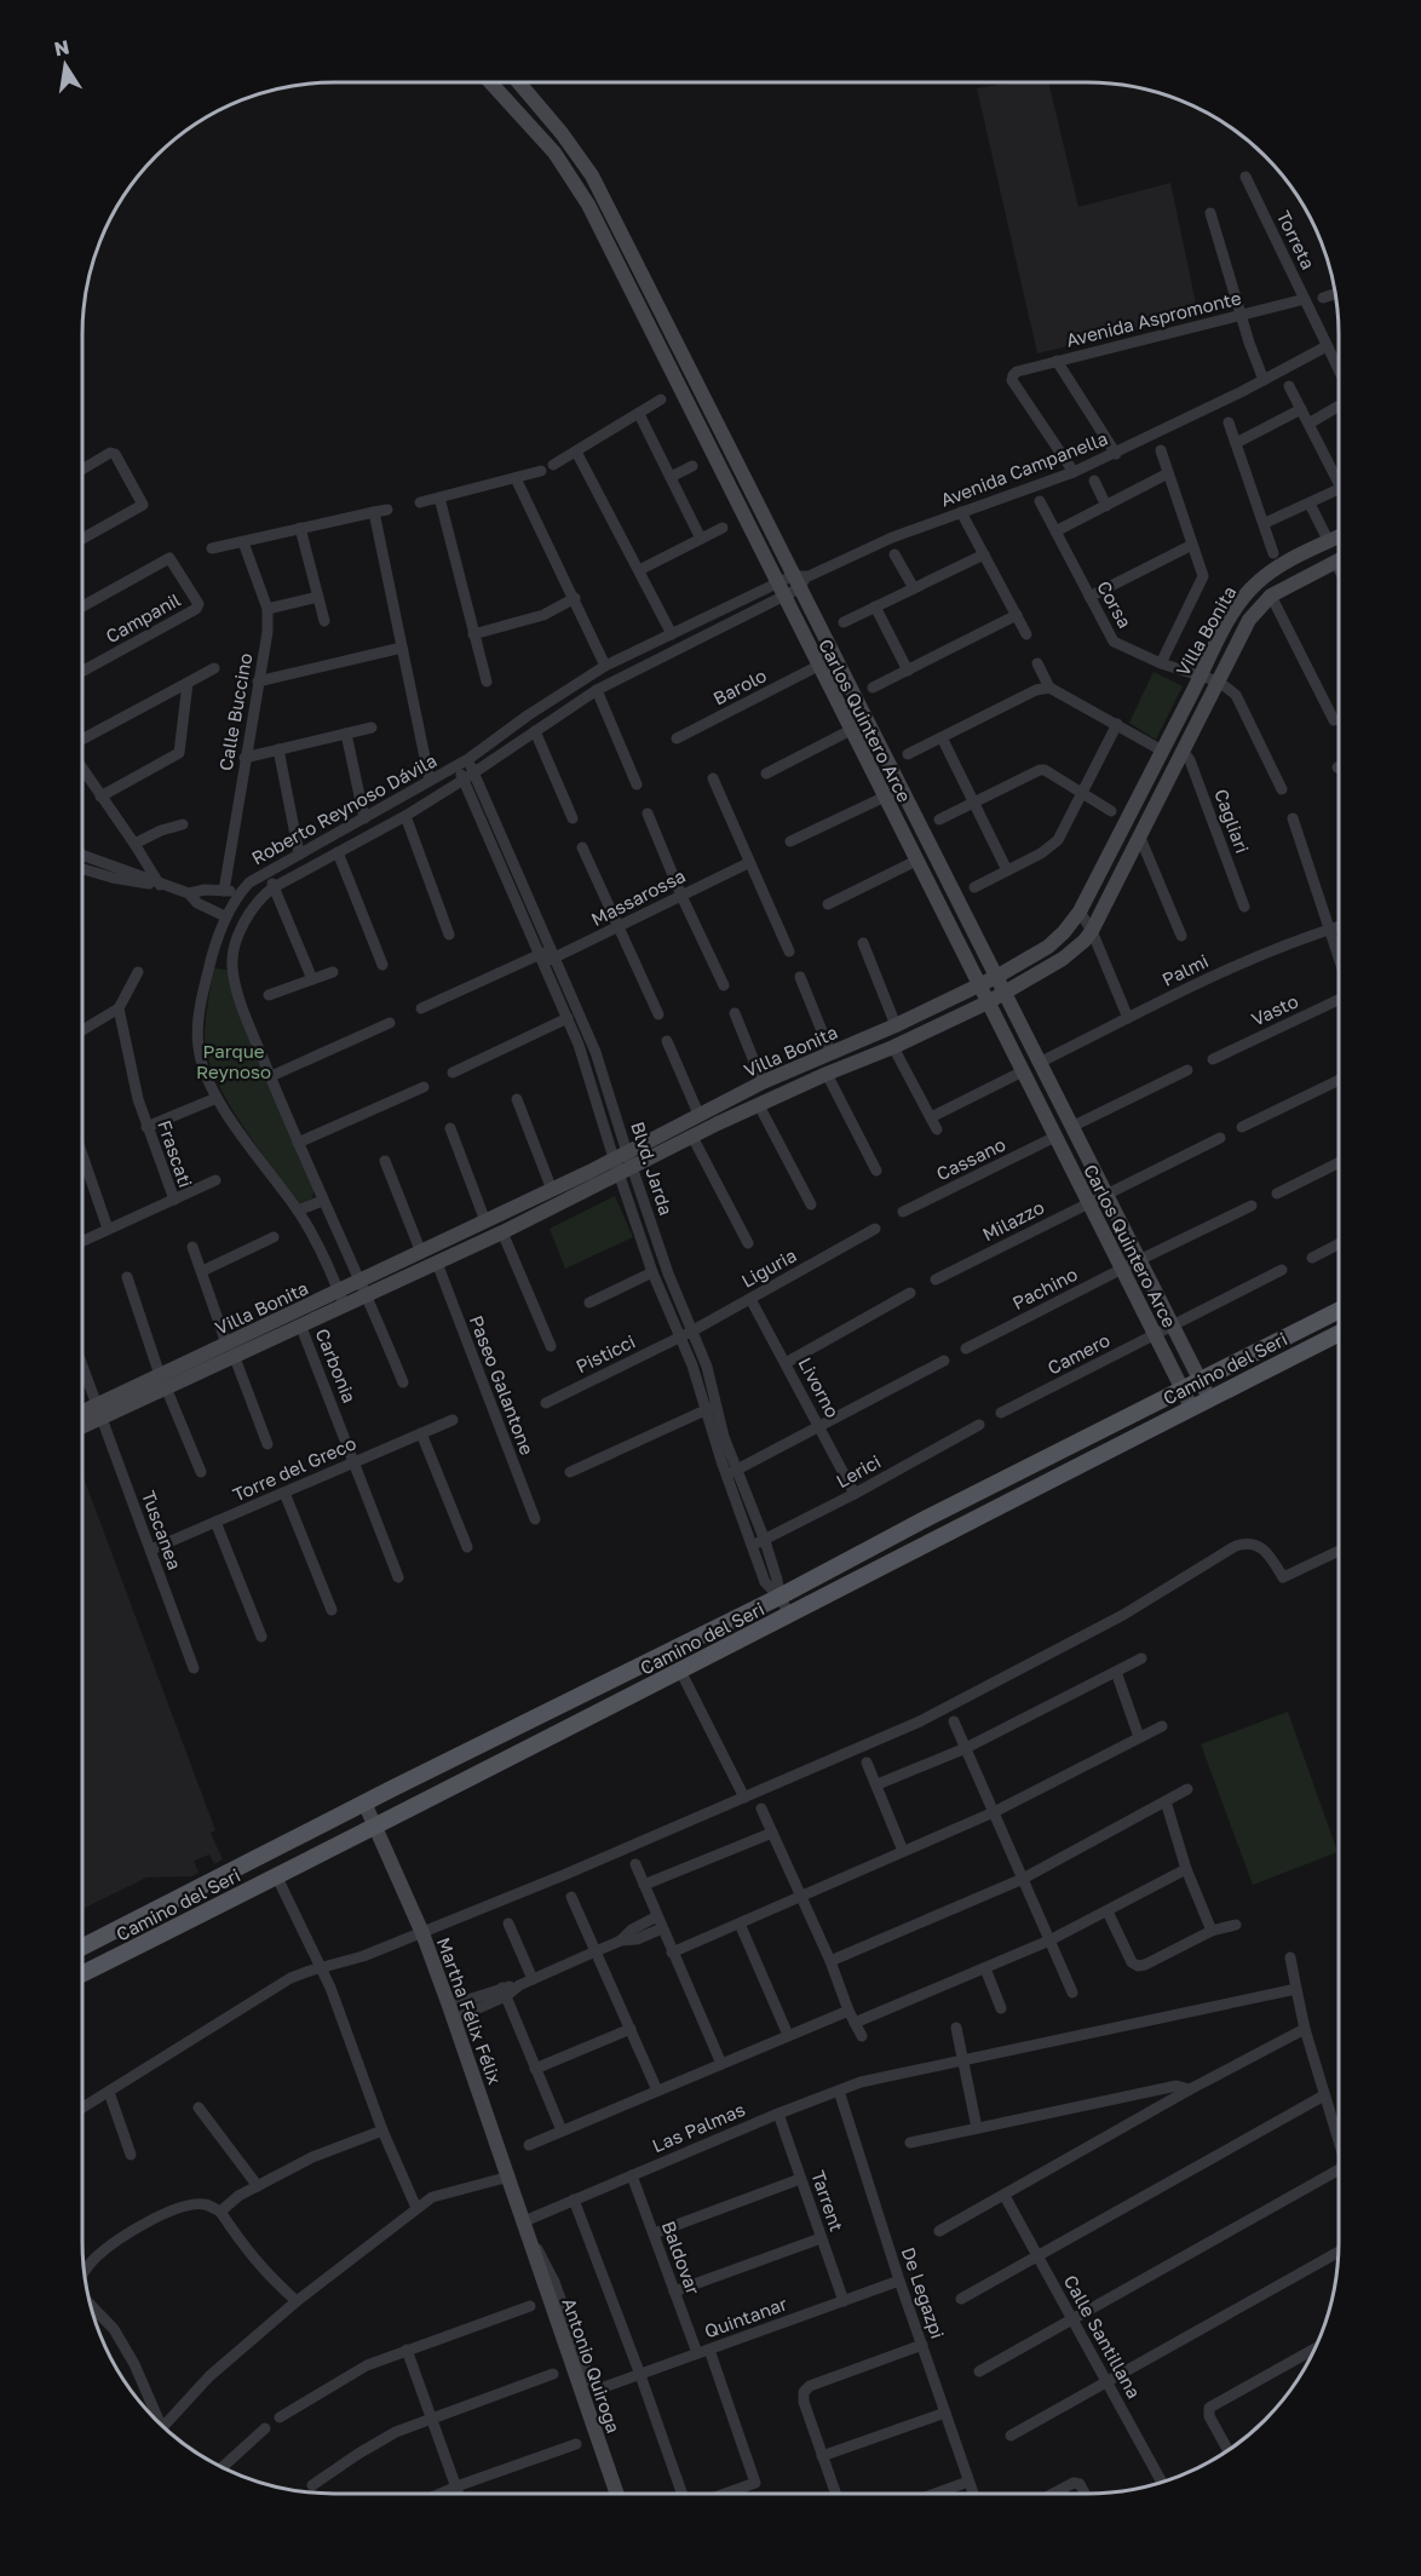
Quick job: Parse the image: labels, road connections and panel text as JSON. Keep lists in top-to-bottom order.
{
  "streets": {
    "main road": ["Camino del Seri"],
    "street": [
      "Torreta",
      "Avenida Aspromonte",
      "Avenida Campanella",
      "Corsa",
      "Campanil",
      "Villa Bonita",
      "Barolo",
      "Calle Buccino",
      "Carlos Quintero Arce",
      "Roberto Reynoso Dávila",
      "Cagliari",
      "Massarossa",
      "Palmi",
      "Vasto",
      "Frascati",
      "Cassano",
      "Blvd. Jarda",
      "Milazzo",
      "Liguria",
      "Pachino",
      "Pisticci",
      "Camero",
      "Carbonia",
      "Paseo Galantone",
      "Livorno",
      "Torre del Greco",
      "Lerici",
      "Tuscanea",
      "Martha Félix Félix",
      "Las Palmas",
      "Tarrent",
      "Baldovar",
      "De Legazpi",
      "Quintanar",
      "Calle Santillana",
      "Antonio Quiroga"
    ]
  },
  "crossings": [
    ["Torreta", "Avenida Aspromonte"],
    ["Torreta", "Avenida Campanella"],
    ["Avenida Aspromonte", "Avenida Campanella"],
    ["Avenida Campanella", "Carlos Quintero Arce"],
    ["Avenida Campanella", "Roberto Reynoso Dávila"],
    ["Corsa", "Villa Bonita"],
    ["Villa Bonita", "Carlos Quintero Arce"],
    ["Villa Bonita", "Roberto Reynoso Dávila"],
    ["Villa Bonita", "Cagliari"],
    ["Villa Bonita", "Blvd. Jarda"],
    ["Villa Bonita", "Carbonia"],
    ["Villa Bonita", "Paseo Galantone"],
    ["Villa Bonita", "Tuscanea"],
    ["Barolo", "Carlos Quintero Arce"],
    ["Carlos Quintero Arce", "Roberto Reynoso Dávila"],
    ["Carlos Quintero Arce", "Palmi"],
    ["Carlos Quintero Arce", "Cassano"],
    ["Carlos Quintero Arce", "Milazzo"],
    ["Carlos Quintero Arce", "Pachino"],
    ["Carlos Quintero Arce", "Camero"],
    ["Carlos Quintero Arce", "Camino del Seri"],
    ["Roberto Reynoso Dávila", "Blvd. Jarda"],
    ["Massarossa", "Blvd. Jarda"],
    ["Blvd. Jarda", "Liguria"],
    ["Blvd. Jarda", "Pisticci"],
    ["Blvd. Jarda", "Camino del Seri"],
    ["Blvd. Jarda", "Lerici"],
    ["Liguria", "Pisticci"],
    ["Liguria", "Livorno"],
    ["Carbonia", "Torre del Greco"],
    ["Camino del Seri", "Martha Félix Félix"],
    ["Livorno", "Lerici"],
    ["Torre del Greco", "Tuscanea"],
    ["Martha Félix Félix", "Las Palmas"],
    ["Martha Félix Félix", "Quintanar"],
    ["Martha Félix Félix", "Antonio Quiroga"],
    ["Las Palmas", "Tarrent"],
    ["Las Palmas", "Baldovar"],
    ["Las Palmas", "De Legazpi"],
    ["Tarrent", "Quintanar"],
    ["Baldovar", "Quintanar"],
    ["De Legazpi", "Quintanar"],
    ["Quintanar", "Antonio Quiroga"]
  ],
  "parks": ["Parque Reynoso"],
  "north": "top"
}
